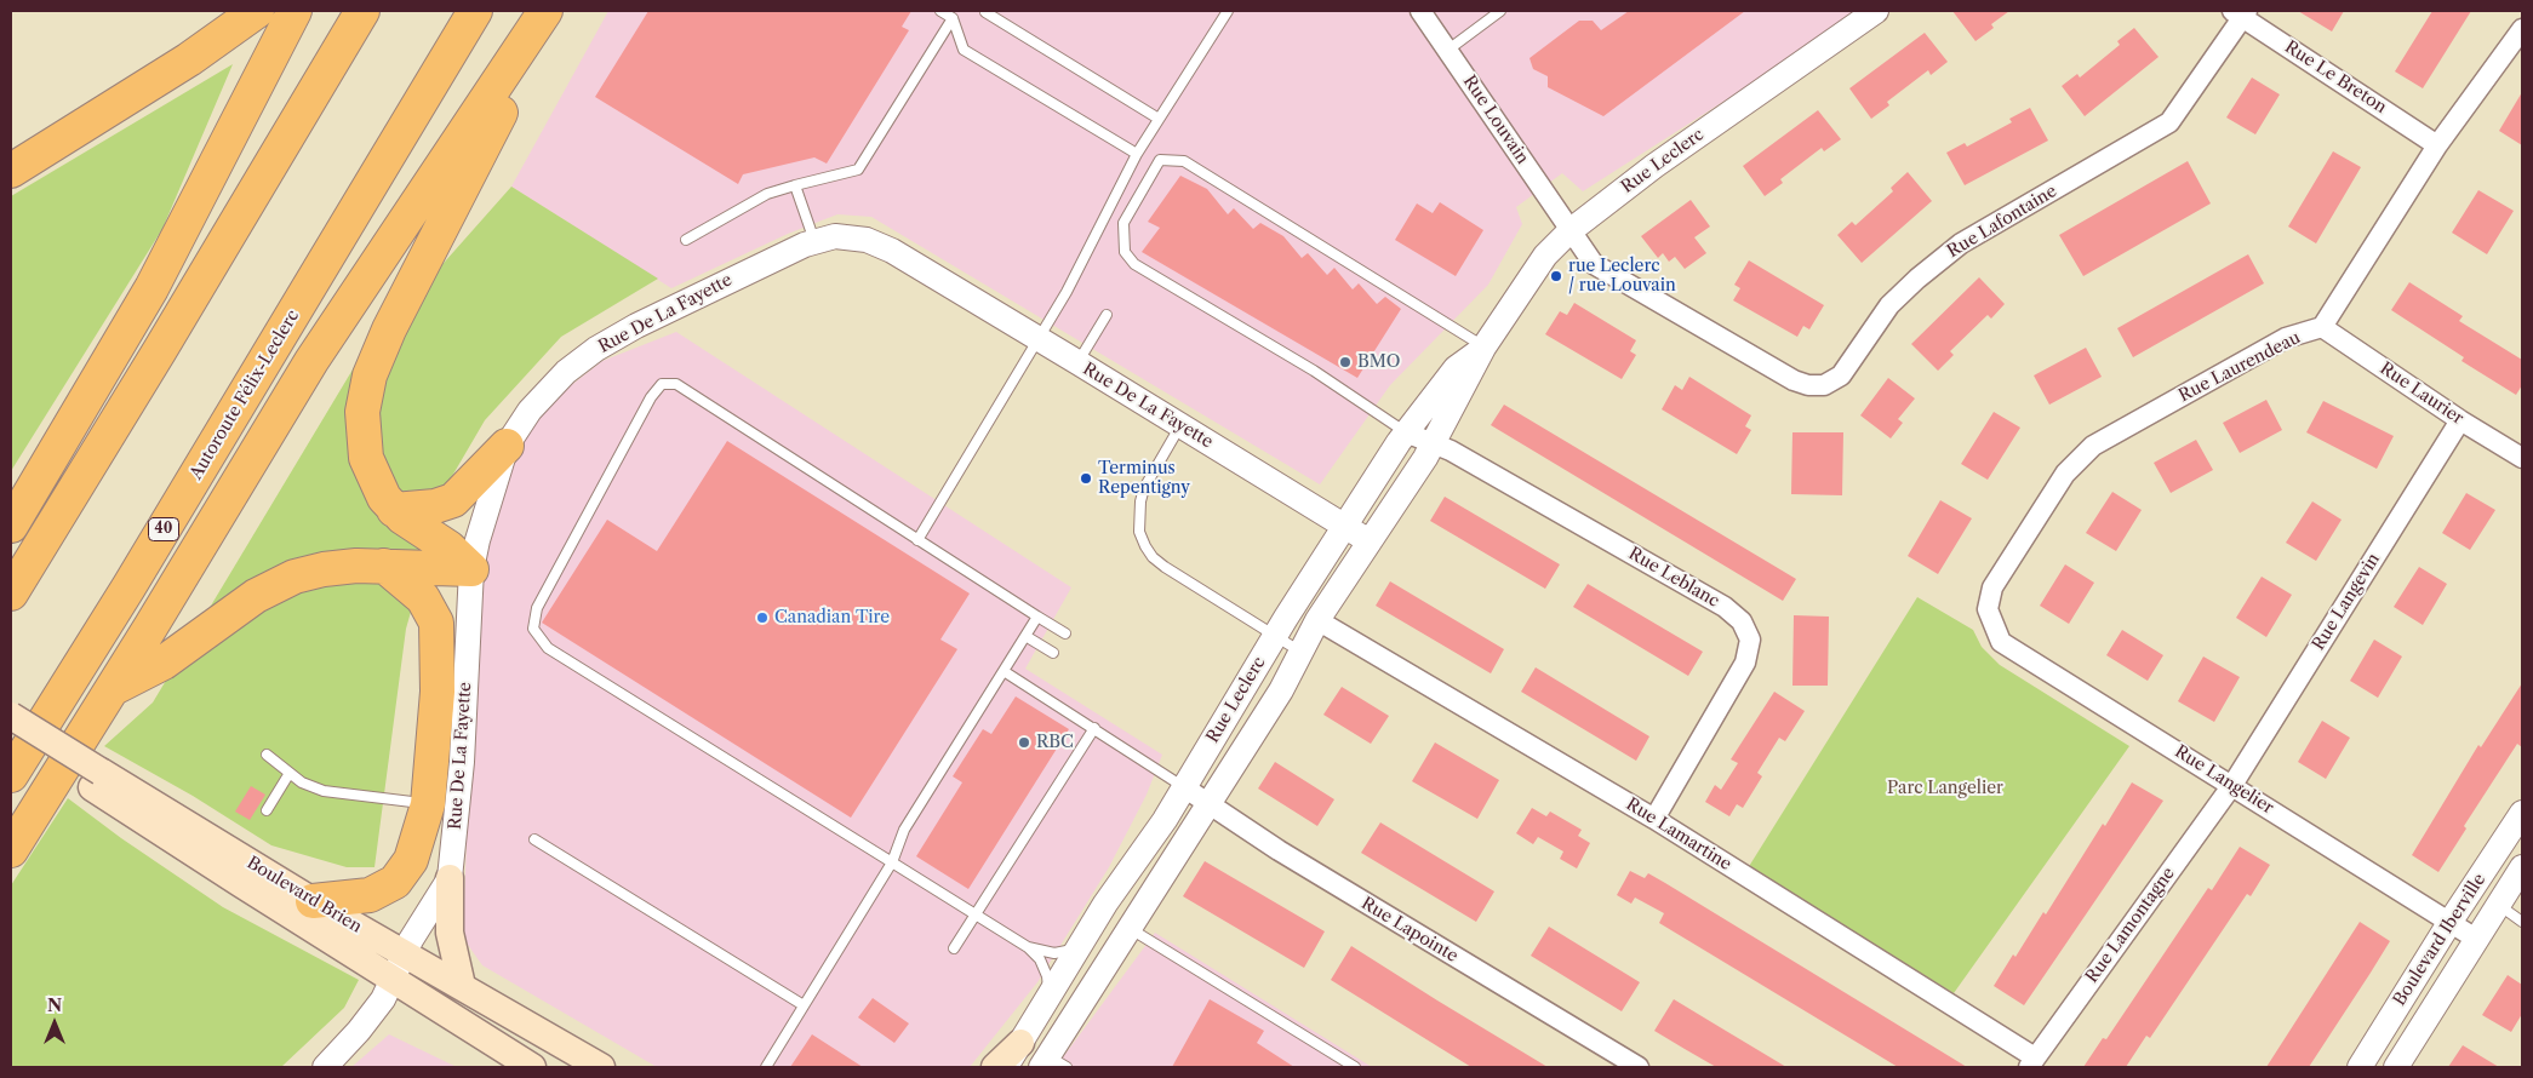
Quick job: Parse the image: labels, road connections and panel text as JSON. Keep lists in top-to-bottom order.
{
  "streets": {
    "highway": ["Autoroute Félix-Leclerc", "40"],
    "main road": ["Boulevard Brien"],
    "street": [
      "Rue Le Breton",
      "Rue Louvain",
      "Rue Leclerc",
      "Rue Lafontaine",
      "Rue De La Fayette",
      "Rue Laurendeau",
      "Rue Laurier",
      "Rue Leblanc",
      "Rue Langevin",
      "Rue Langelier",
      "Rue Lamartine",
      "Rue Lamontagne",
      "Rue Lapointe",
      "Boulevard Iberville"
    ]
  },
  "crossings": [
    ["Rue Le Breton", "Rue Lafontaine"],
    ["Rue Le Breton", "Rue Laurendeau"],
    ["Rue Louvain", "Rue Leclerc"],
    ["Rue Louvain", "Rue Lafontaine"],
    ["Rue Leclerc", "Rue Lafontaine"],
    ["Rue Leclerc", "Rue De La Fayette"],
    ["Rue Leclerc", "Rue Leblanc"],
    ["Rue Leclerc", "Rue Lamartine"],
    ["Rue Leclerc", "Rue Lapointe"],
    ["Rue De La Fayette", "Boulevard Brien"],
    ["Rue Laurendeau", "Rue Laurier"],
    ["Rue Laurendeau", "Rue Langelier"],
    ["Rue Laurier", "Rue Langevin"],
    ["Rue Leblanc", "Rue Lamartine"],
    ["Rue Langevin", "Rue Langelier"],
    ["Rue Langevin", "Rue Lamontagne"],
    ["Rue Langelier", "Rue Lamontagne"],
    ["Rue Langelier", "Boulevard Iberville"],
    ["Rue Lamartine", "Rue Lamontagne"]
  ],
  "parks": ["Parc Langelier"],
  "places": [
    "rue Leclerc / rue Louvain",
    "BMO",
    "Terminus Repentigny",
    "Canadian Tire",
    "RBC"
  ],
  "north": "top"
}
